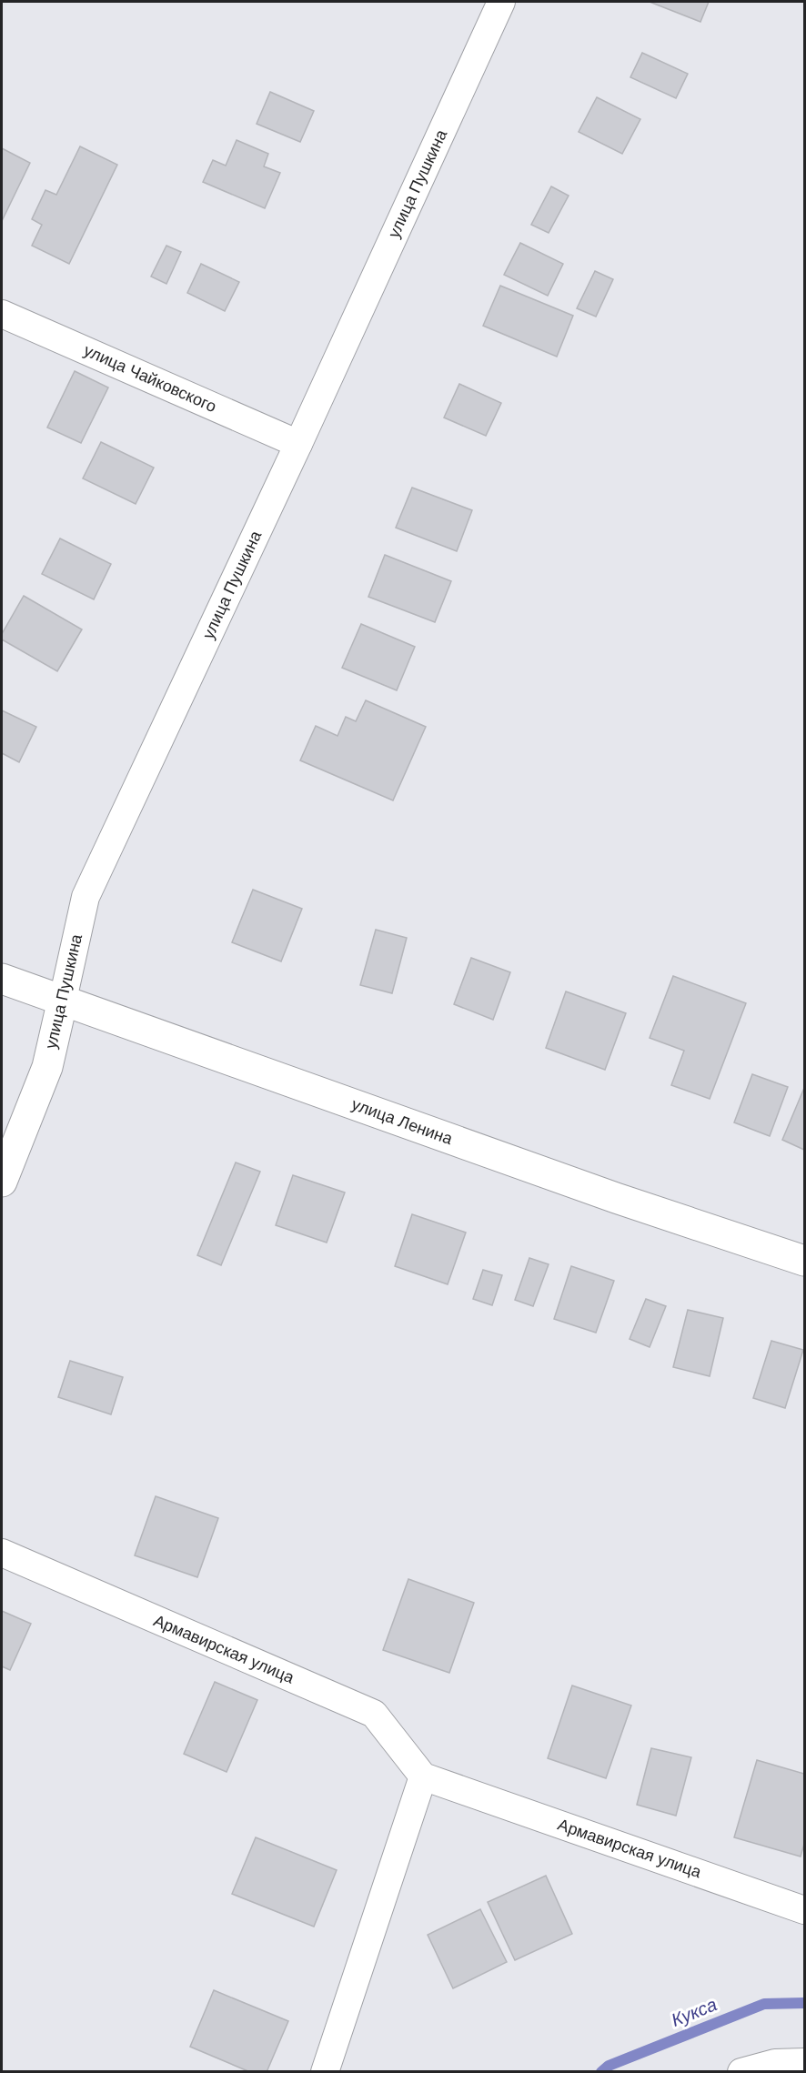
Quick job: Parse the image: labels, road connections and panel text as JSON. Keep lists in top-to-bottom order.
{
  "streets": {
    "street": [
      "улица Пушкина",
      "улица Чайковского",
      "улица Ленина",
      "Армавирская улица"
    ]
  },
  "crossings": [
    ["улица Пушкина", "улица Чайковского"],
    ["улица Пушкина", "улица Ленина"]
  ],
  "water": ["Кукса"]
}
